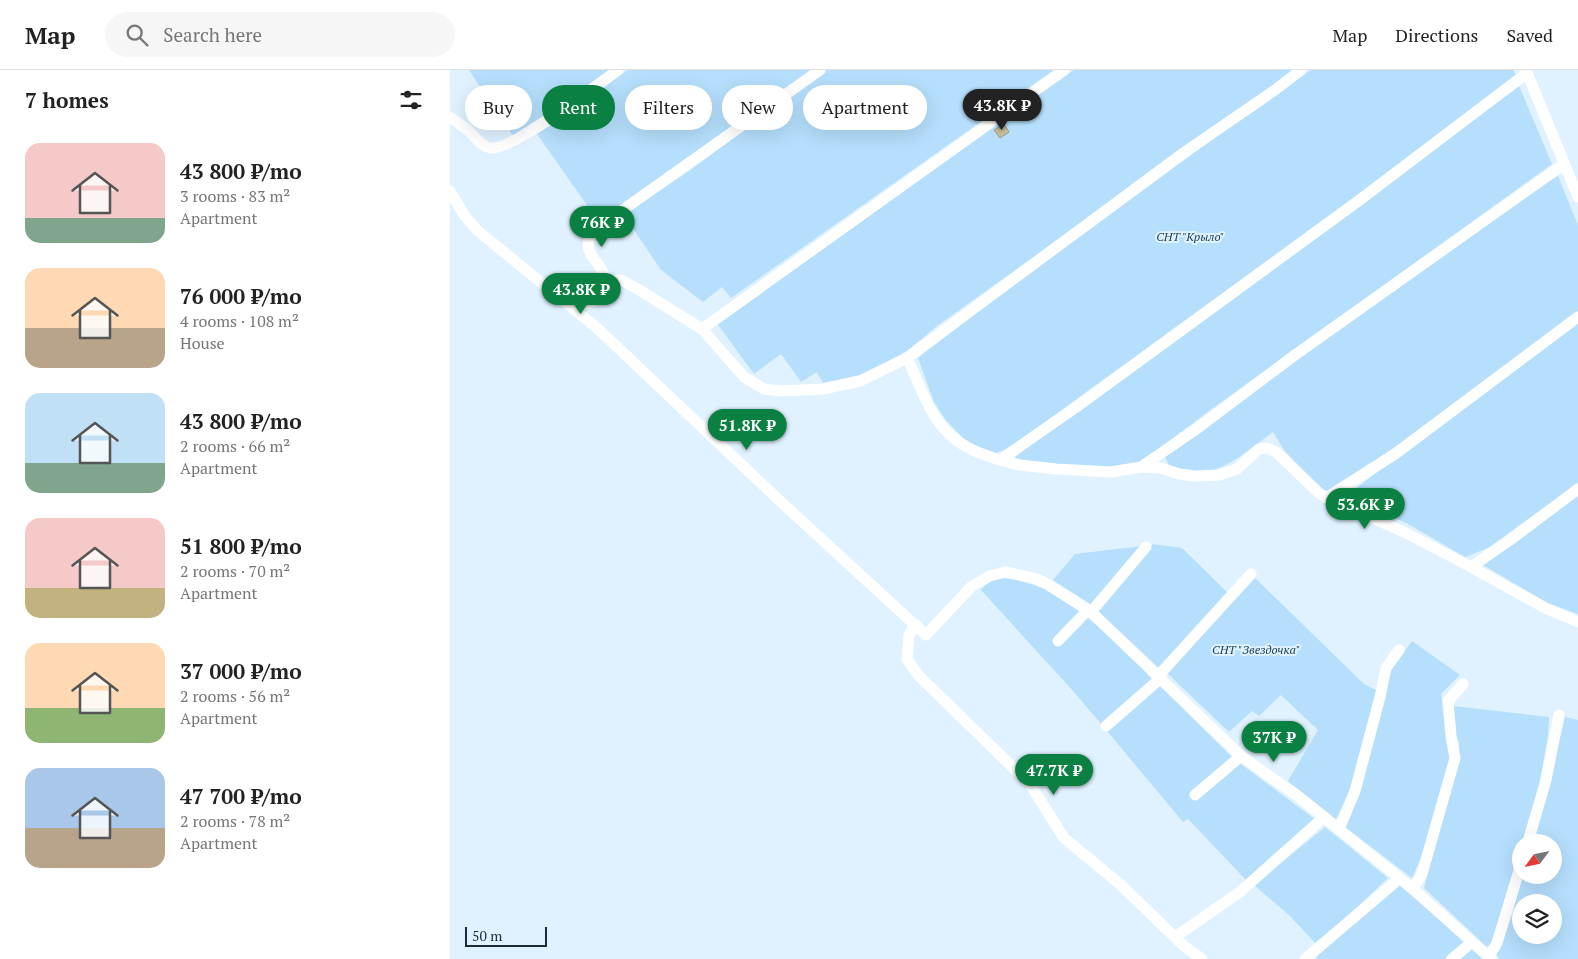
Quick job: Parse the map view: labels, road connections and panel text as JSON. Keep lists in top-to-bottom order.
{
  "parks": ["СНТ \"Крыло\"", "СНТ \"Звездочка\""],
  "scale_bar": "50 m",
  "north": "bottom left",
  "page": {
    "header": "Map",
    "search": "Search here",
    "nav": ["Map", "Directions", "Saved"],
    "heading": "7 homes",
    "chip": [
      "Buy",
      "Rent",
      "Filters",
      "New",
      "Apartment"
    ],
    "price": [
      "43.8K ₽",
      "76K ₽",
      "43.8K ₽",
      "51.8K ₽",
      "53.6K ₽",
      "37K ₽",
      "47.7K ₽"
    ],
    "list": [
      {
        "name": "43 800 ₽/mo",
        "note": "3 rooms · 83 m² · Apartment"
      },
      {
        "name": "76 000 ₽/mo",
        "note": "4 rooms · 108 m² · House"
      },
      {
        "name": "43 800 ₽/mo",
        "note": "2 rooms · 66 m² · Apartment"
      },
      {
        "name": "51 800 ₽/mo",
        "note": "2 rooms · 70 m² · Apartment"
      },
      {
        "name": "37 000 ₽/mo",
        "note": "2 rooms · 56 m² · Apartment"
      },
      {
        "name": "47 700 ₽/mo",
        "note": "2 rooms · 78 m² · Apartment"
      }
    ],
    "scale": "50 m"
  }
}
